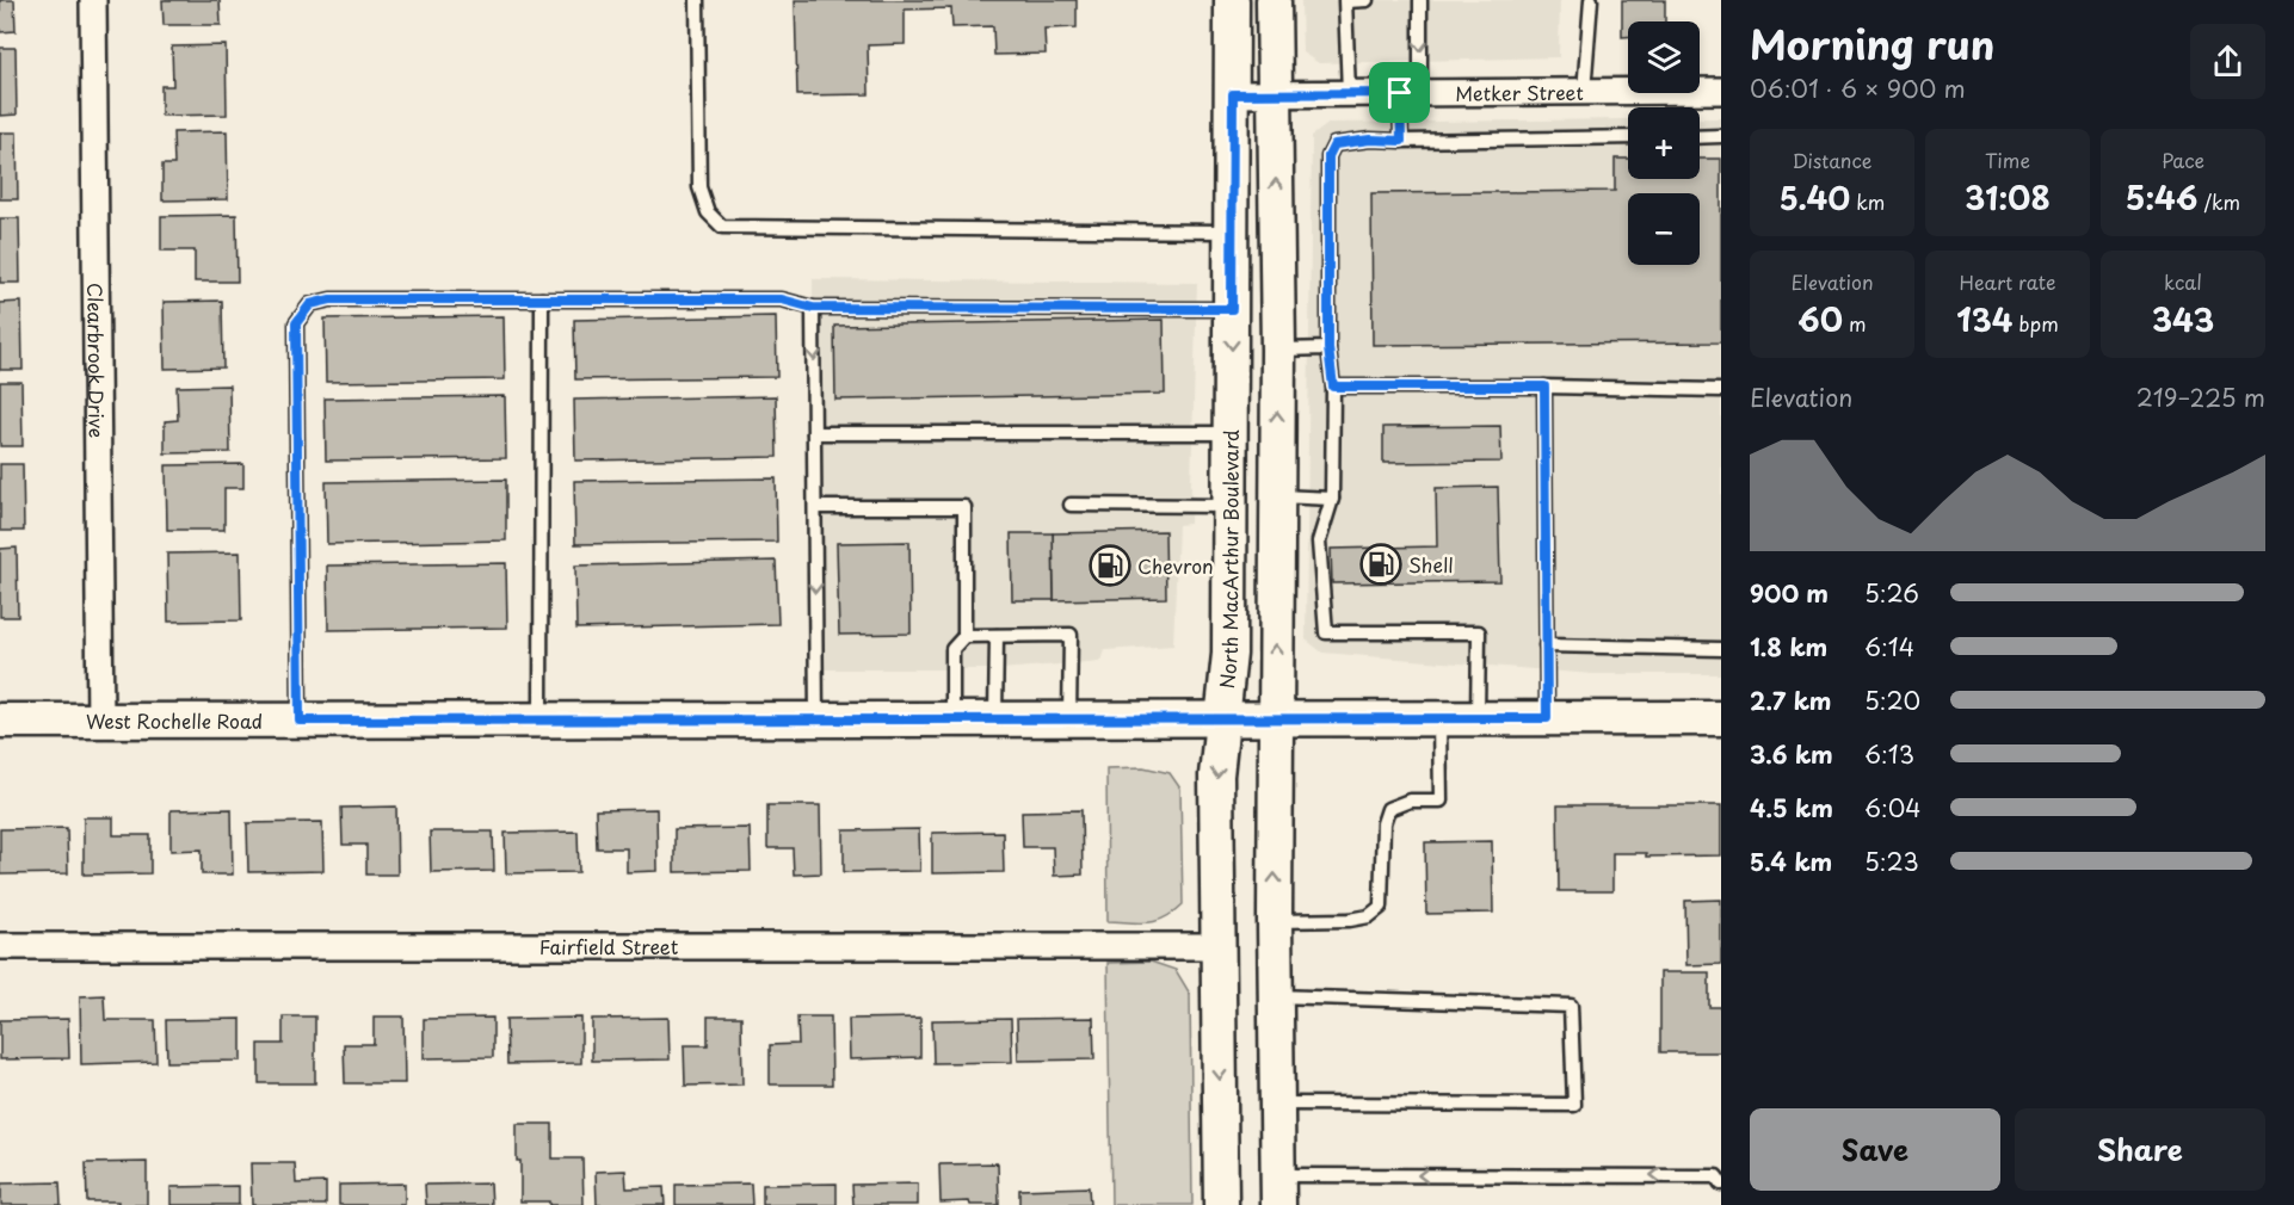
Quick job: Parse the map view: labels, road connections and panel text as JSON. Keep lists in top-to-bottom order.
{
  "streets": {
    "main road": ["North MacArthur Boulevard", "West Rochelle Road"],
    "street": ["Metker Street", "Clearbrook Drive", "Fairfield Street"]
  },
  "crossings": [
    ["Metker Street", "North MacArthur Boulevard"],
    ["Clearbrook Drive", "West Rochelle Road"],
    ["North MacArthur Boulevard", "West Rochelle Road"],
    ["North MacArthur Boulevard", "Fairfield Street"]
  ],
  "places": {
    "fuel station": ["Shell", "Chevron"]
  },
  "page": {
    "heading": ["Morning run", "06:01 · 6 × 900 m"],
    "map_buttons": ["+", "−"],
    "stats": [
      ["Distance", "5.40 km"],
      ["Time", "31:08"],
      ["Pace", "5:46 /km"],
      ["Elevation", "60 m"],
      ["Heart rate", "134 bpm"],
      ["kcal", "343"]
    ],
    "chart": ["Elevation", "219–225 m"],
    "list": [
      {
        "name": "900 m",
        "note": "5:26"
      },
      {
        "name": "1.8 km",
        "note": "6:14"
      },
      {
        "name": "2.7 km",
        "note": "5:20"
      },
      {
        "name": "3.6 km",
        "note": "6:13"
      },
      {
        "name": "4.5 km",
        "note": "6:04"
      },
      {
        "name": "5.4 km",
        "note": "5:23"
      }
    ],
    "buttons": ["Save", "Share"]
  }
}
